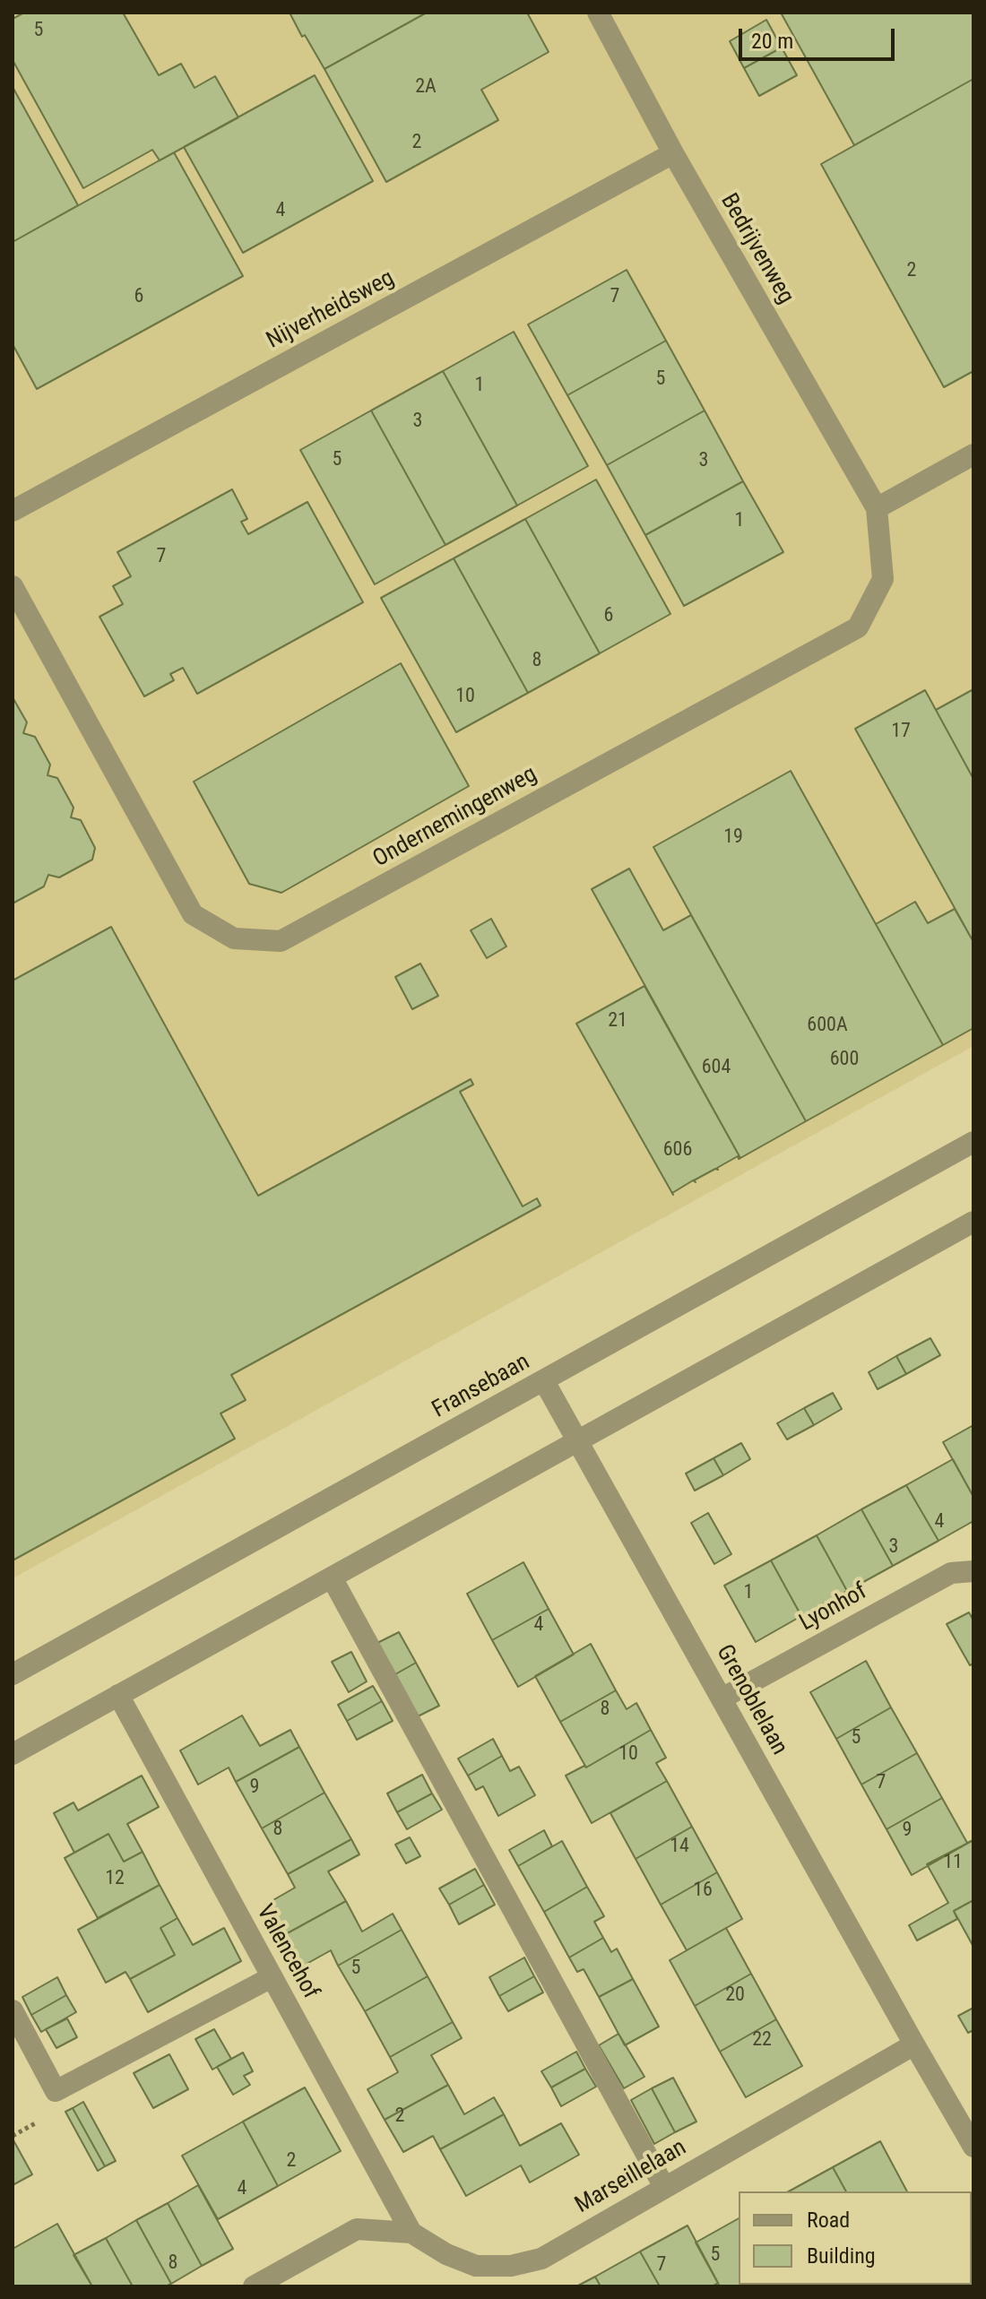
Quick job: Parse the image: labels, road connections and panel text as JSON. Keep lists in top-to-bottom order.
{
  "streets": {
    "street": [
      "Bedrijvenweg",
      "Nijverheidsweg",
      "Ondernemingenweg",
      "Fransebaan",
      "Lyonhof",
      "Grenoblelaan",
      "Valencehof",
      "Marseillelaan"
    ]
  },
  "crossings": [
    ["Bedrijvenweg", "Nijverheidsweg"],
    ["Bedrijvenweg", "Ondernemingenweg"],
    ["Fransebaan", "Grenoblelaan"],
    ["Lyonhof", "Grenoblelaan"],
    ["Grenoblelaan", "Marseillelaan"],
    ["Valencehof", "Marseillelaan"]
  ],
  "house_numbers": [
    "5",
    "2A",
    "2",
    "4",
    "2",
    "6",
    "7",
    "5",
    "1",
    "3",
    "5",
    "3",
    "1",
    "7",
    "6",
    "8",
    "10",
    "17",
    "19",
    "21",
    "600A",
    "600",
    "604",
    "606",
    "4",
    "3",
    "1",
    "4",
    "8",
    "5",
    "10",
    "7",
    "9",
    "8",
    "9",
    "14",
    "11",
    "12",
    "16",
    "5",
    "20",
    "22",
    "2",
    "2",
    "4",
    "5",
    "8",
    "7"
  ],
  "legend": ["Road", "Building"],
  "scale_bar": "20 m"
}
